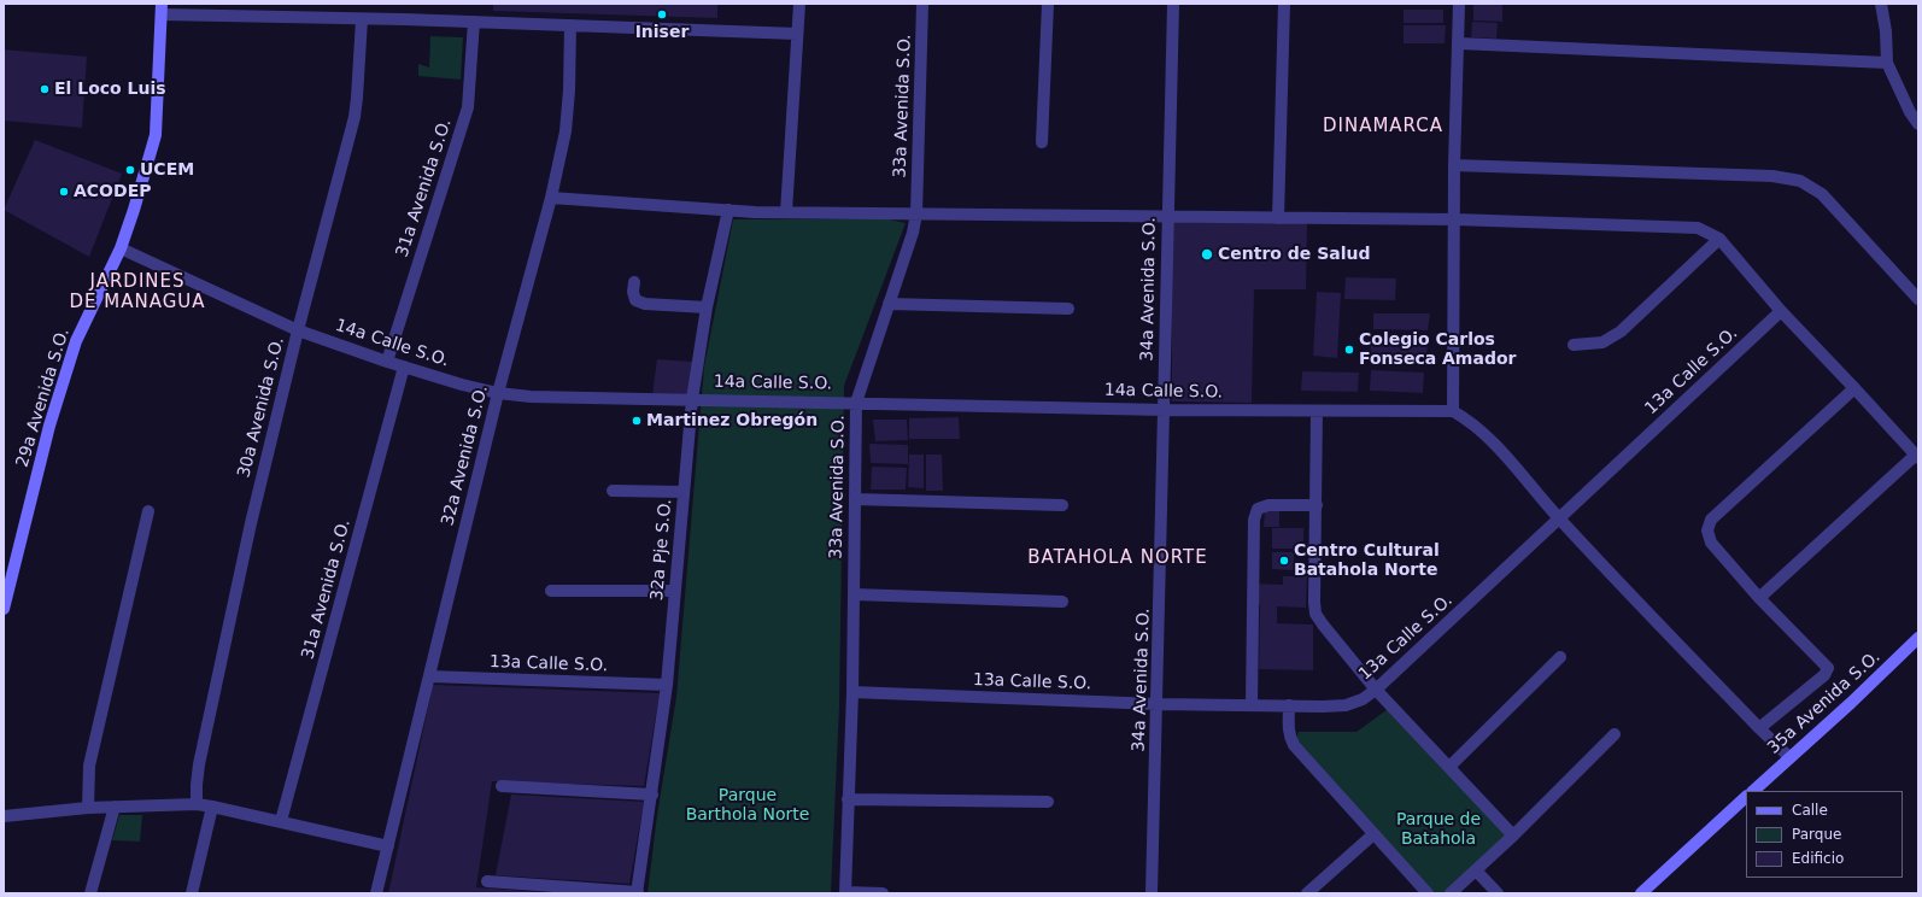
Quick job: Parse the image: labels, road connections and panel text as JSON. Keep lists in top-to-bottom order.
{
  "streets": {
    "street": [
      "33a Avenida S.O.",
      "31a Avenida S.O.",
      "34a Avenida S.O.",
      "14a Calle S.O.",
      "13a Calle S.O.",
      "29a Avenida S.O.",
      "30a Avenida S.O.",
      "32a Avenida S.O.",
      "32a Pje S.O.",
      "35a Avenida S.O."
    ]
  },
  "crossings": [
    ["33a Avenida S.O.", "14a Calle S.O."],
    ["33a Avenida S.O.", "13a Calle S.O."],
    ["31a Avenida S.O.", "14a Calle S.O."],
    ["34a Avenida S.O.", "14a Calle S.O."],
    ["34a Avenida S.O.", "13a Calle S.O."],
    ["14a Calle S.O.", "29a Avenida S.O."],
    ["14a Calle S.O.", "30a Avenida S.O."],
    ["14a Calle S.O.", "32a Avenida S.O."],
    ["14a Calle S.O.", "32a Pje S.O."],
    ["13a Calle S.O.", "32a Avenida S.O."],
    ["13a Calle S.O.", "32a Pje S.O."]
  ],
  "districts": ["DINAMARCA", "JARDINES DE MANAGUA", "BATAHOLA NORTE"],
  "parks": ["Parque Barthola Norte", "Parque de Batahola"],
  "places": [
    "Iniser",
    "El Loco Luis",
    "UCEM",
    "ACODEP",
    "Centro de Salud",
    "Colegio Carlos Fonseca Amador",
    "Martinez Obregón",
    "Centro Cultural Batahola Norte"
  ],
  "legend": ["Calle", "Parque", "Edificio"]
}
